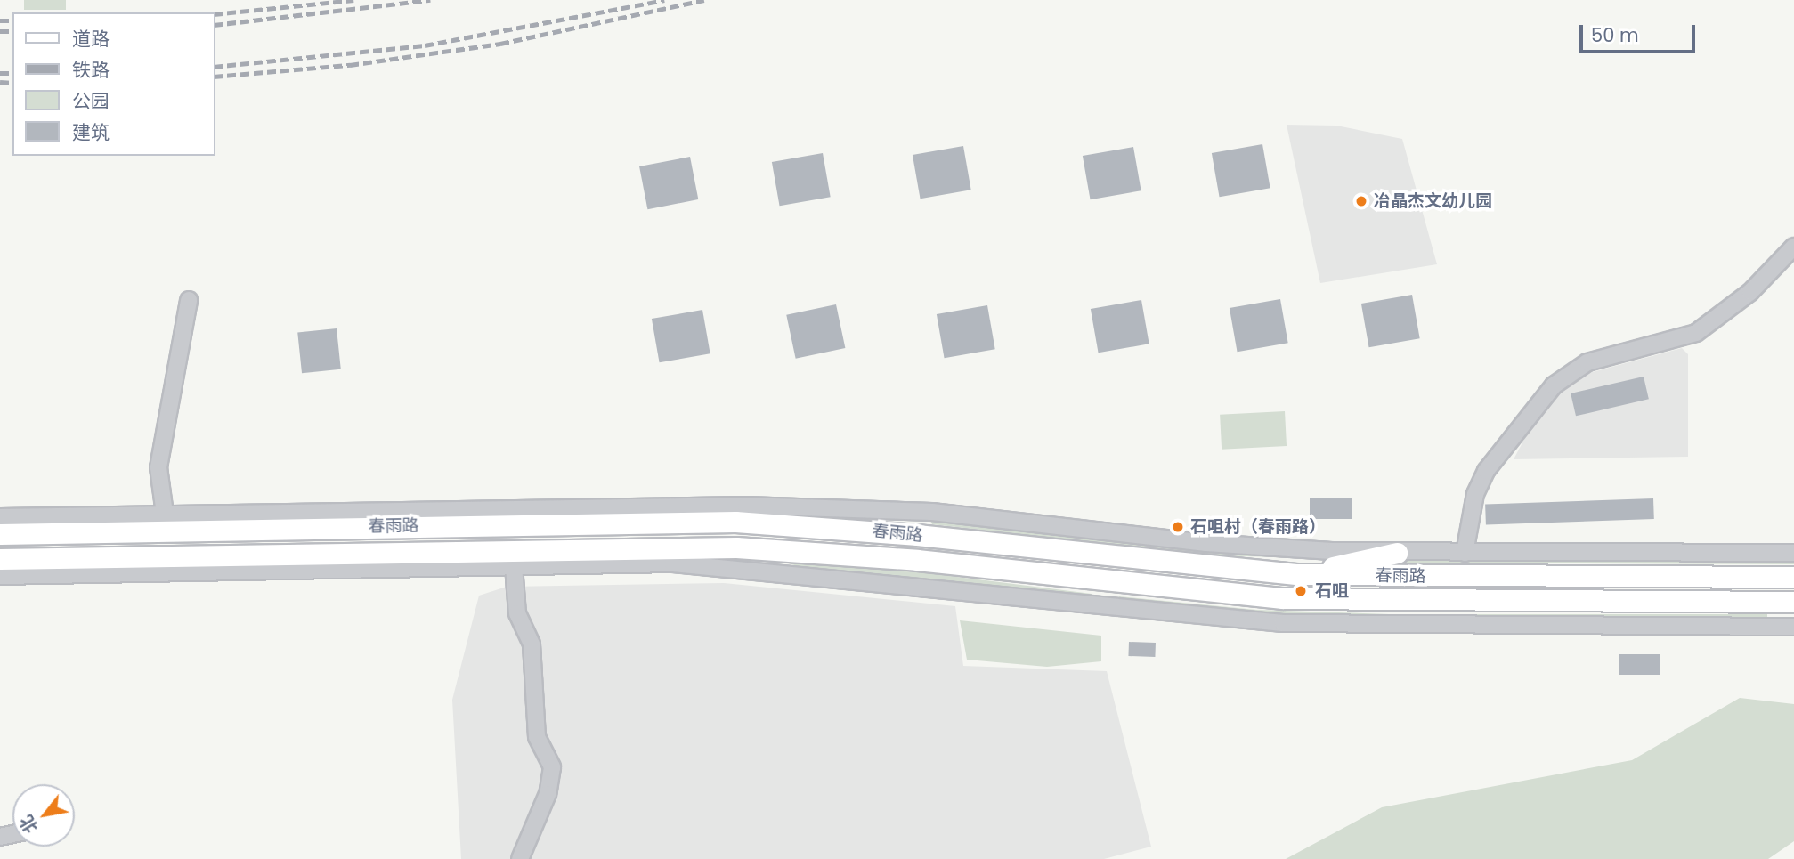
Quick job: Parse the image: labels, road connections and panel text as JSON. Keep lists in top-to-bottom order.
{
  "streets": {
    "main road": ["春雨路"]
  },
  "places": ["冶晶杰文幼儿园", "石咀村（春雨路）", "石咀"],
  "legend": [
    "道路",
    "铁路",
    "公园",
    "建筑"
  ],
  "scale_bar": "50 m",
  "north": "bottom left"
}
